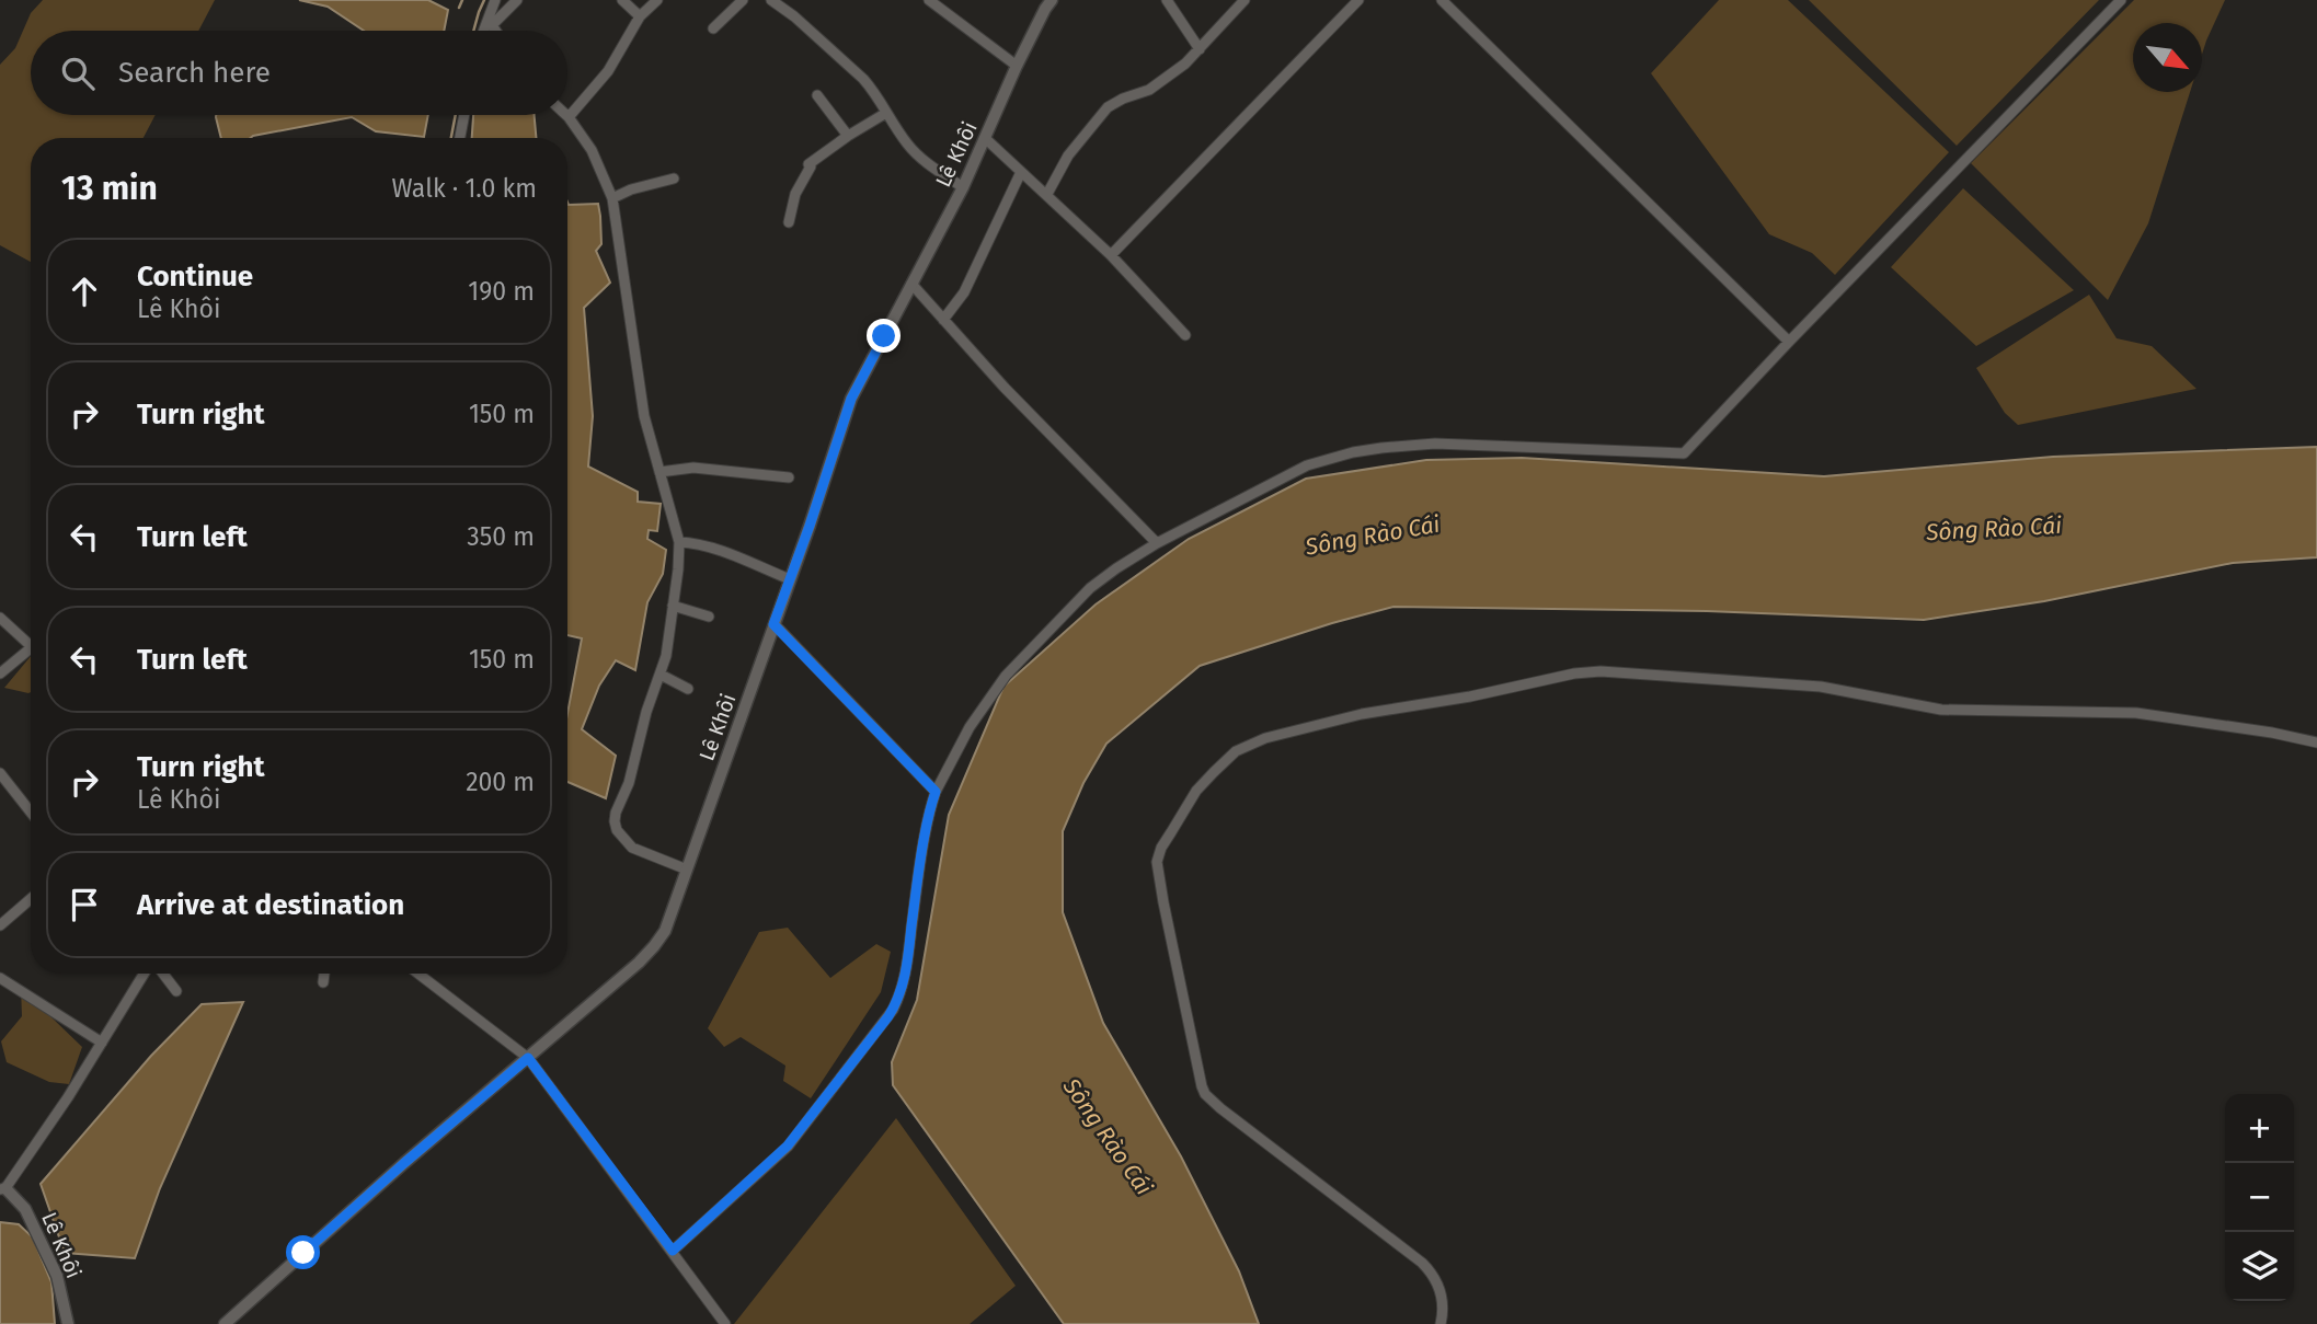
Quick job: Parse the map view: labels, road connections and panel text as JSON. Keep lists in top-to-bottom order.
{
  "streets": {
    "street": ["Lê Khôi"]
  },
  "water": ["Sông Rào Cái"],
  "north": "bottom right",
  "page": {
    "search": "Search here",
    "heading": ["13 min", "Walk · 1.0 km"],
    "list": [
      ["Continue", "Lê Khôi", "190 m"],
      ["Turn right", "150 m"],
      ["Turn left", "350 m"],
      ["Turn left", "150 m"],
      ["Turn right", "Lê Khôi", "200 m"],
      "Arrive at destination"
    ],
    "map_buttons": ["+", "−"]
  }
}
